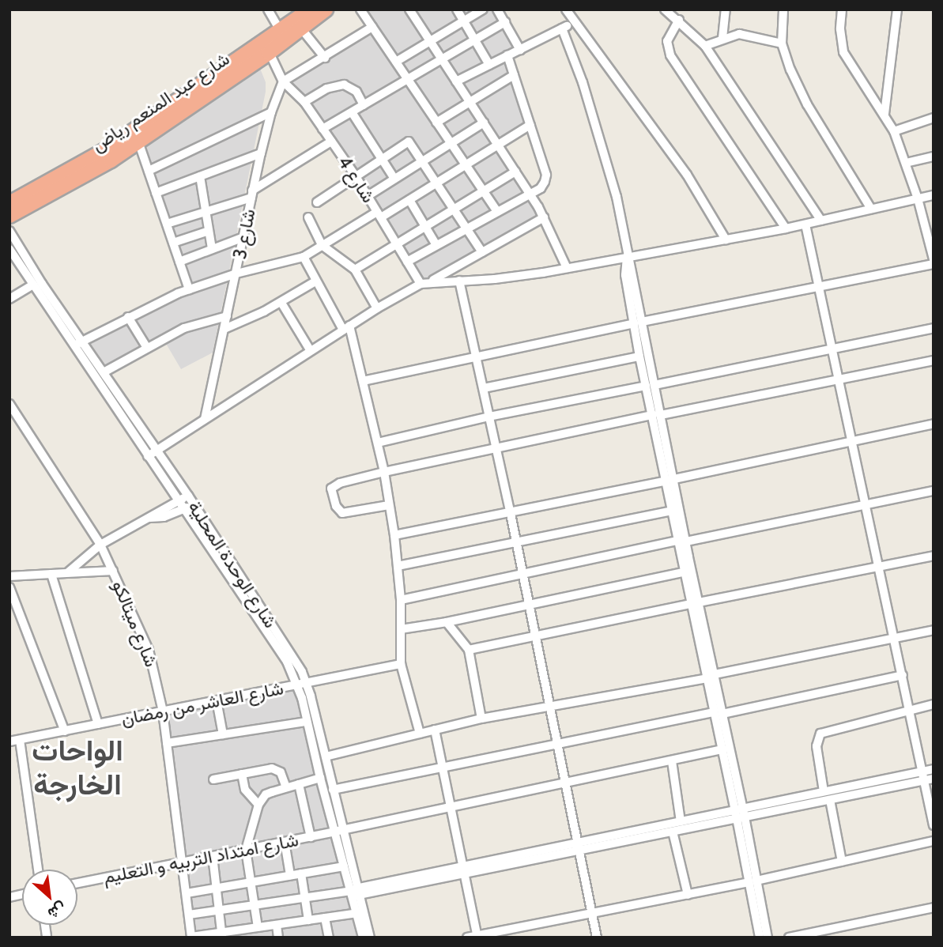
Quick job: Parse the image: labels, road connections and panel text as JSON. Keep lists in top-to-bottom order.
{
  "streets": {
    "highway": ["شارع عبد المنعم رياض"],
    "street": [
      "شارع 4",
      "شارع 3",
      "شارع الوحدة المحلية",
      "شارع ميتالكو",
      "شارع العاشر من رمضان",
      "شارع امتداد التربيه و التعليم"
    ]
  },
  "crossings": [
    ["شارع 4", "شارع 3"],
    ["شارع الوحدة المحلية", "شارع العاشر من رمضان"],
    ["شارع الوحدة المحلية", "شارع امتداد التربيه و التعليم"],
    ["شارع ميتالكو", "شارع العاشر من رمضان"],
    ["شارع ميتالكو", "شارع امتداد التربيه و التعليم"]
  ],
  "districts": ["الواحات الخارجة"],
  "north": "bottom right"
}
